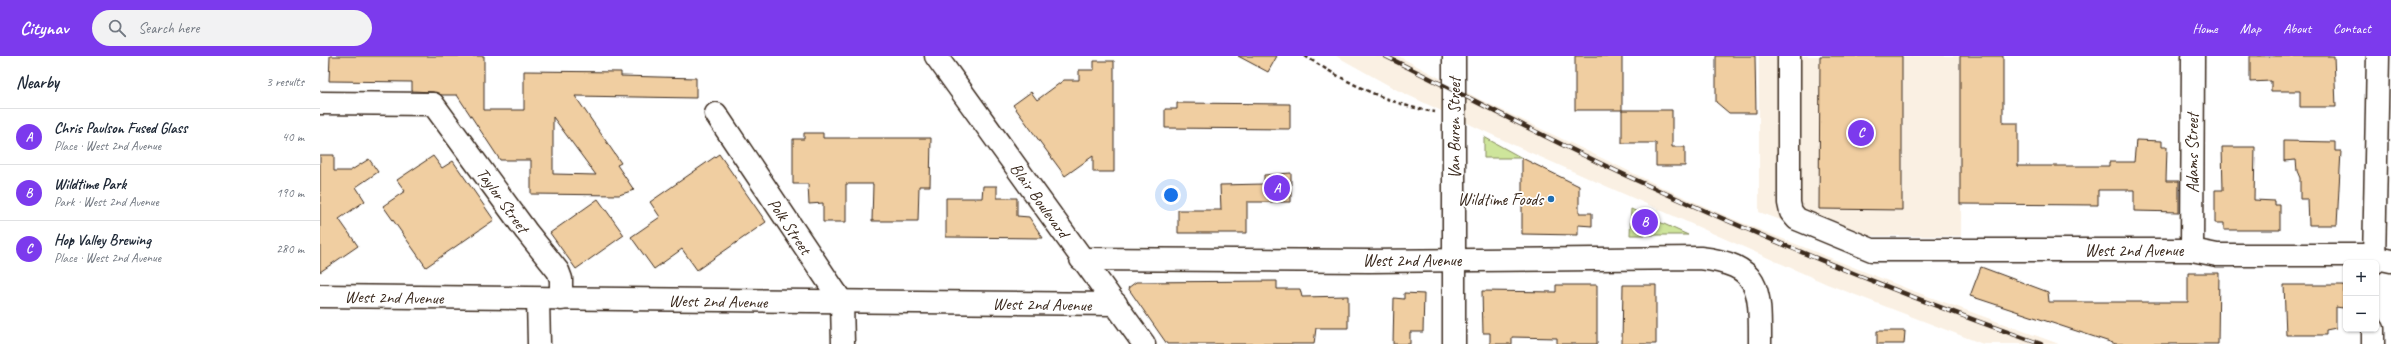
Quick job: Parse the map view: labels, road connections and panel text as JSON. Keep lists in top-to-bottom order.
{
  "streets": {
    "street": [
      "Van Buren Street",
      "Adams Street",
      "Taylor Street",
      "Blair Boulevard",
      "Polk Street",
      "West 2nd Avenue"
    ]
  },
  "crossings": [
    ["Van Buren Street", "West 2nd Avenue"],
    ["Adams Street", "West 2nd Avenue"],
    ["Taylor Street", "West 2nd Avenue"],
    ["Blair Boulevard", "West 2nd Avenue"],
    ["Polk Street", "West 2nd Avenue"]
  ],
  "places": ["Wildtime Foods"],
  "page": {
    "header": "Citynav",
    "search": "Search here",
    "nav": [
      "Home",
      "Map",
      "About",
      "Contact"
    ],
    "heading": ["Nearby", "3 results"],
    "list": [
      {
        "mark": "A",
        "name": "Chris Paulson Fused Glass",
        "note": "Place · West 2nd Avenue",
        "value": "40 m"
      },
      {
        "mark": "B",
        "name": "Wildtime Park",
        "note": "Park · West 2nd Avenue",
        "value": "190 m"
      },
      {
        "mark": "C",
        "name": "Hop Valley Brewing",
        "note": "Place · West 2nd Avenue",
        "value": "280 m"
      }
    ],
    "pins": ["C", "A", "B"],
    "map_buttons": ["+", "−"]
  }
}
